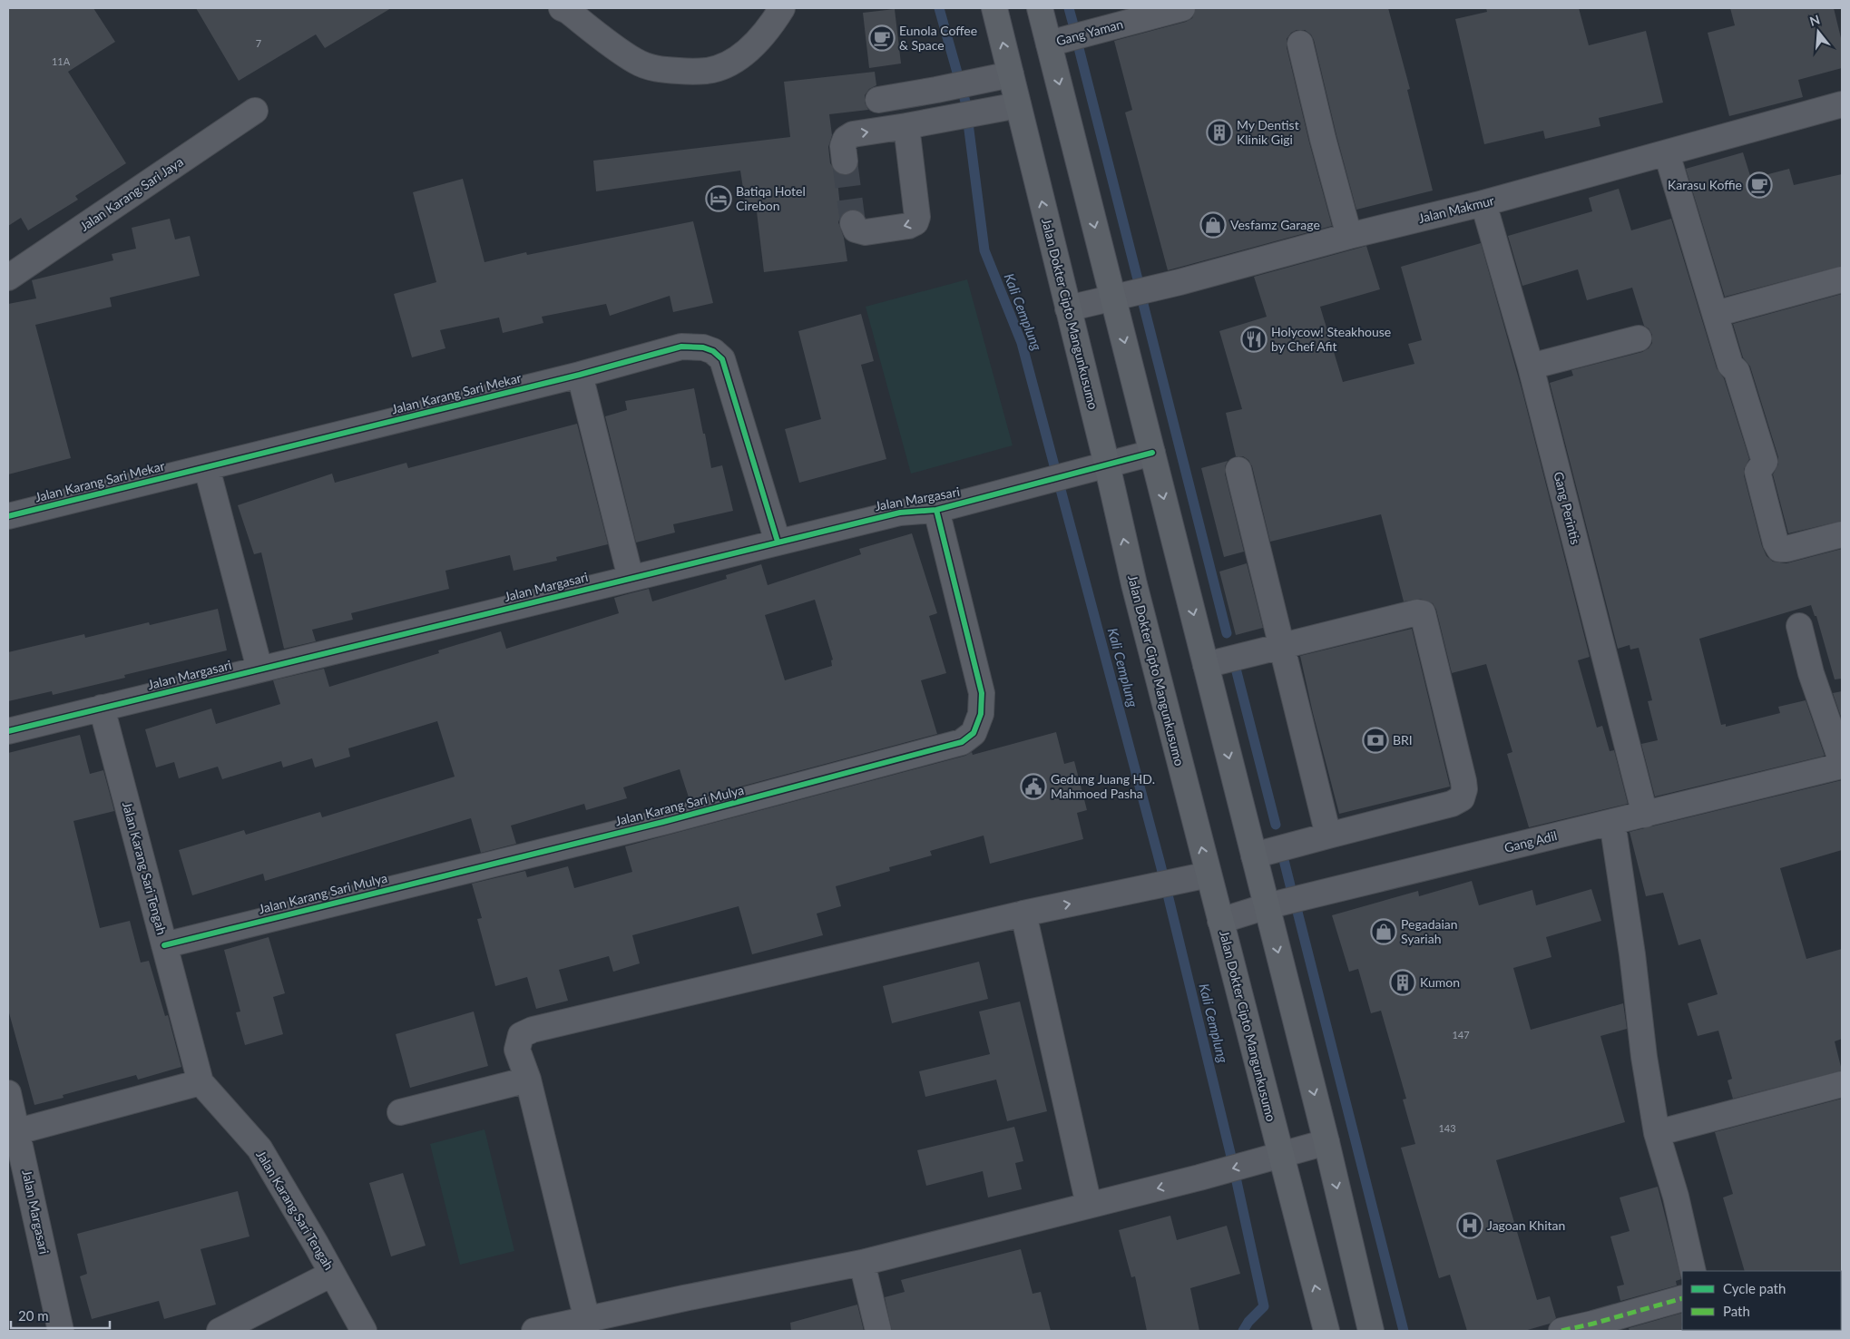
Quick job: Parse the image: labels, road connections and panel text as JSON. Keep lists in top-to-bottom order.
{
  "streets": {
    "main road": ["Jalan Dokter Cipto Mangunkusumo"],
    "street": [
      "Gang Yaman",
      "Jalan Karang Sari Jaya",
      "Jalan Makmur",
      "Jalan Karang Sari Mekar",
      "Jalan Margasari",
      "Gang Perintis",
      "Jalan Karang Sari Mulya",
      "Gang Adil",
      "Jalan Karang Sari Tengah"
    ]
  },
  "crossings": [
    ["Jalan Makmur", "Jalan Dokter Cipto Mangunkusumo"],
    ["Jalan Makmur", "Gang Perintis"],
    ["Jalan Dokter Cipto Mangunkusumo", "Jalan Margasari"],
    ["Jalan Dokter Cipto Mangunkusumo", "Gang Adil"],
    ["Jalan Karang Sari Mekar", "Jalan Margasari"],
    ["Jalan Margasari", "Jalan Karang Sari Mulya"],
    ["Jalan Margasari", "Jalan Karang Sari Tengah"],
    ["Gang Perintis", "Gang Adil"],
    ["Jalan Karang Sari Mulya", "Jalan Karang Sari Tengah"]
  ],
  "water": ["Kali Cemplung"],
  "places": {
    "cafe": ["Eunola Coffee & Space", "Karasu Koffie"],
    "building": ["My Dentist Klinik Gigi", "Kumon"],
    "hotel": ["Batiqa Hotel Cirebon"],
    "shop": ["Vesfamz Garage", "Pegadaian Syariah"],
    "restaurant": ["Holycow! Steakhouse by Chef Afit"],
    "bank": ["BRI"],
    "public building": ["Gedung Juang HD. Mahmoed Pasha"],
    "hospital": ["Jagoan Khitan"]
  },
  "house_numbers": [
    "7",
    "11A",
    "147",
    "143"
  ],
  "legend": ["Cycle path", "Path"],
  "scale_bar": "20 m",
  "north": "top"
}
